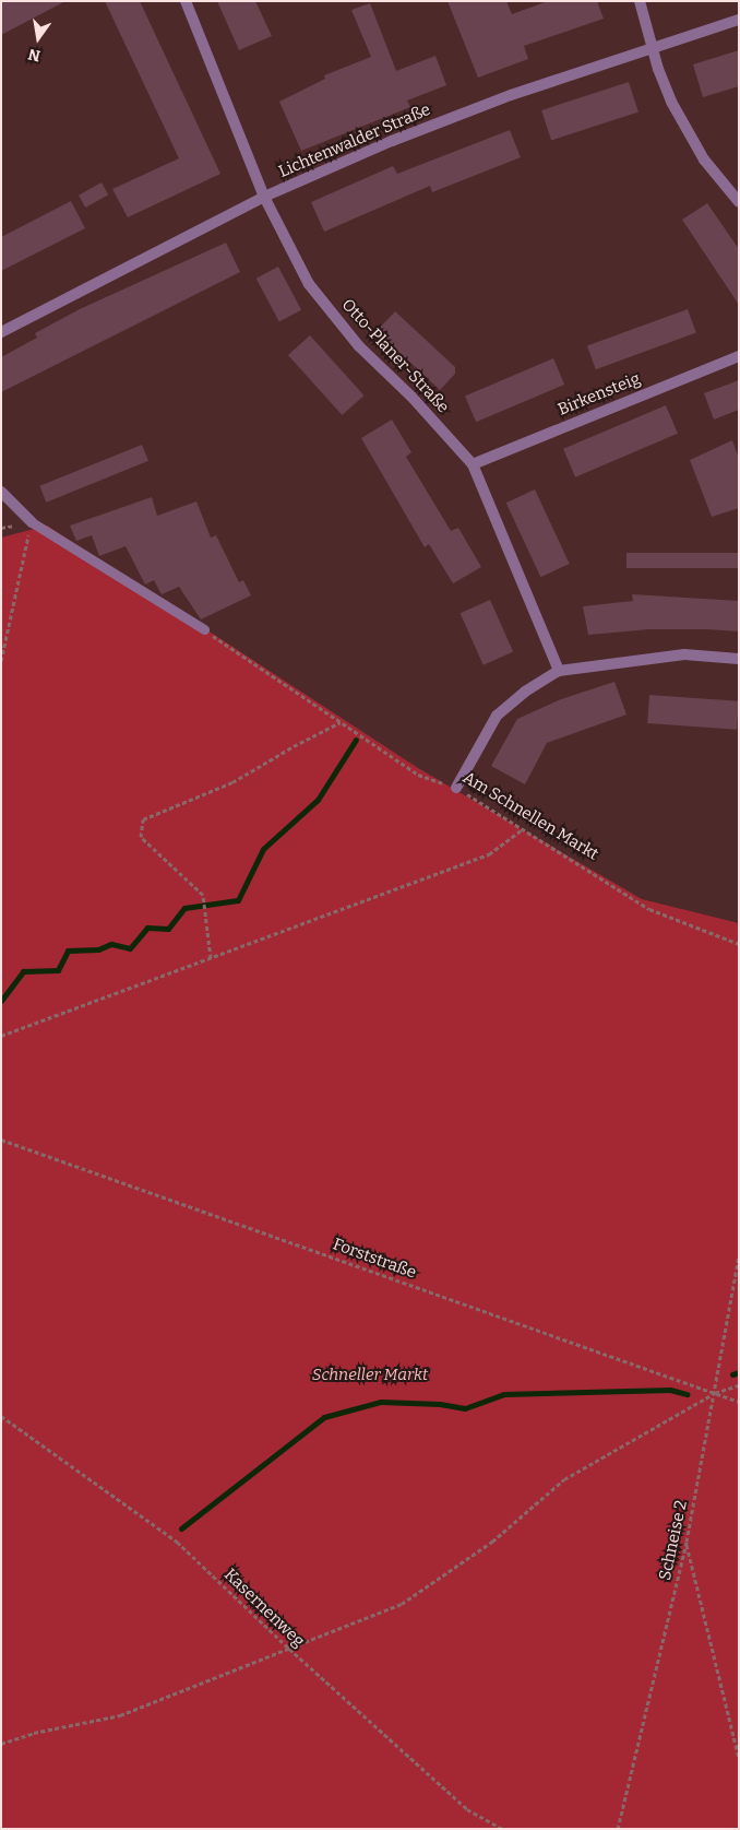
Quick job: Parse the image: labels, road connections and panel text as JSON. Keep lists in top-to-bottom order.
{
  "streets": {
    "street": ["Lichtenwalder Straße", "Otto-Planer-Straße", "Birkensteig"],
    "path": [
      "Am Schnellen Markt",
      "Forststraße",
      "Schneise 2",
      "Kasernenweg"
    ]
  },
  "crossings": [
    ["Lichtenwalder Straße", "Otto-Planer-Straße"],
    ["Otto-Planer-Straße", "Birkensteig"],
    ["Forststraße", "Schneise 2"]
  ],
  "parks": ["Schneller Markt"],
  "north": "bottom"
}
